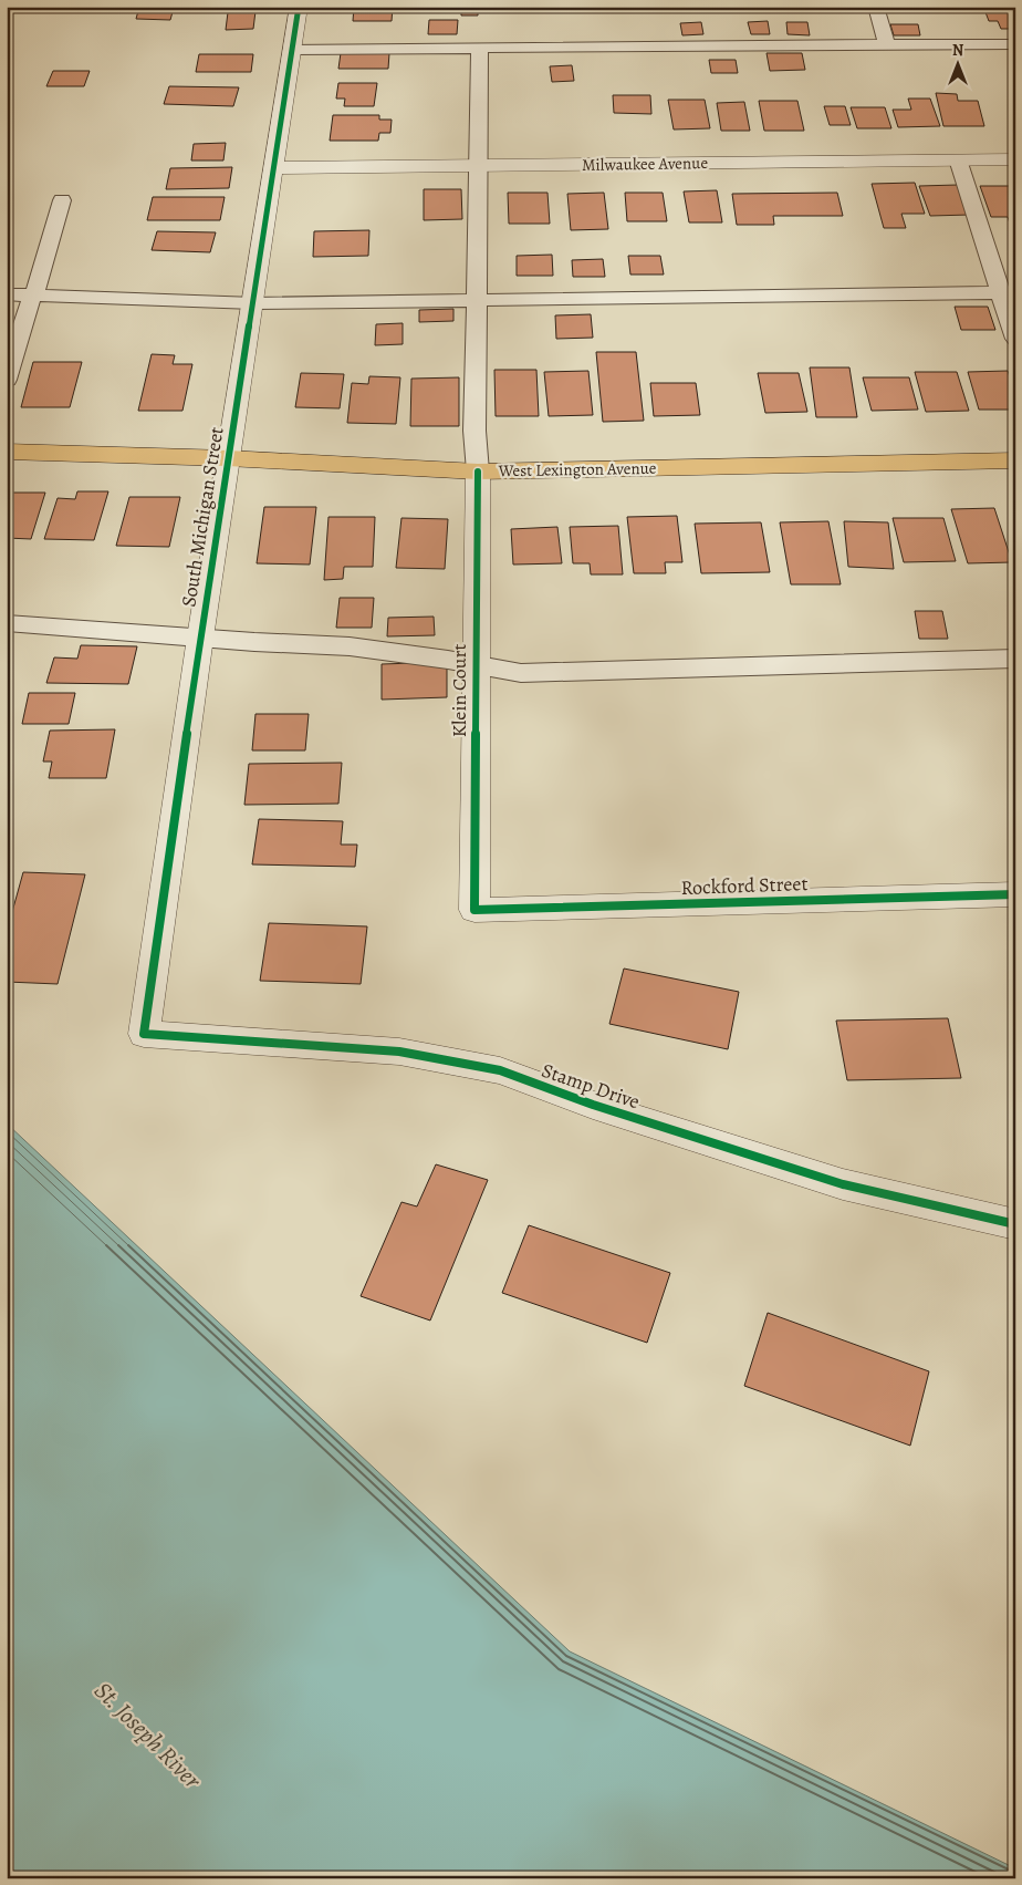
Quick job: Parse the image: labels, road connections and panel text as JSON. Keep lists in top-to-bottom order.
{
  "streets": {
    "main road": ["West Lexington Avenue"],
    "street": [
      "Milwaukee Avenue",
      "South Michigan Street",
      "Klein Court",
      "Rockford Street",
      "Stamp Drive"
    ]
  },
  "crossings": [
    ["Milwaukee Avenue", "South Michigan Street"],
    ["West Lexington Avenue", "South Michigan Street"],
    ["West Lexington Avenue", "Klein Court"],
    ["South Michigan Street", "Stamp Drive"],
    ["Klein Court", "Rockford Street"]
  ],
  "water": ["St. Joseph River"],
  "north": "top"
}
